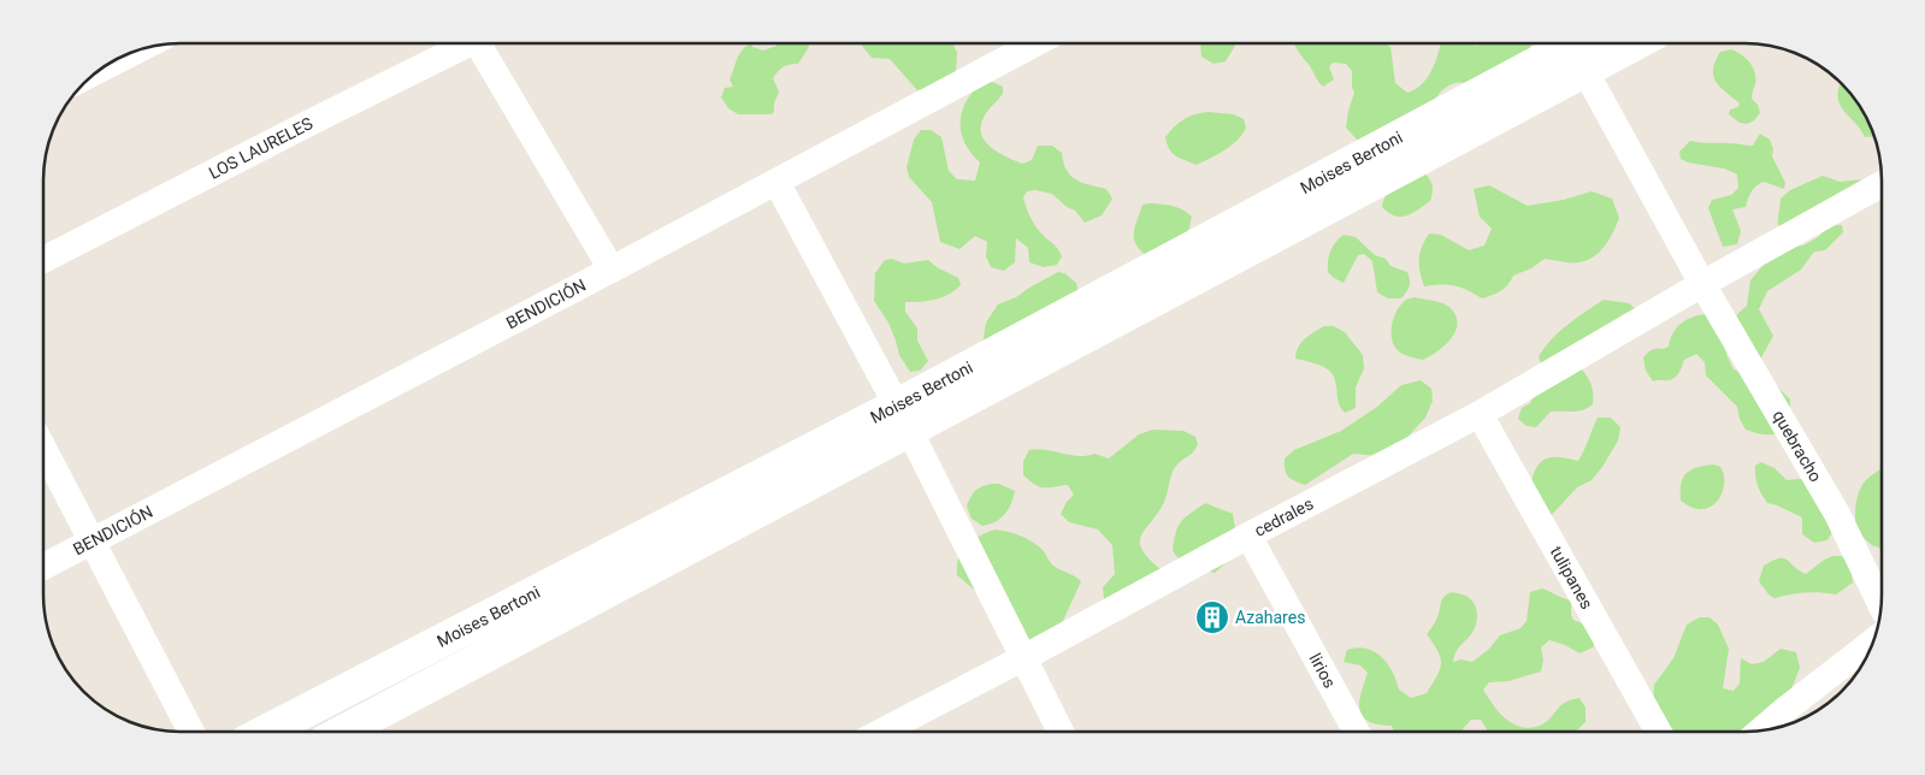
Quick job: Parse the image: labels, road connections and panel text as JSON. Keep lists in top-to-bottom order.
{
  "streets": {
    "street": [
      "LOS LAURELES",
      "Moises Bertoni",
      "BENDICIÓN",
      "quebracho",
      "cedrales",
      "tulipanes",
      "lirios"
    ]
  },
  "crossings": [
    ["Moises Bertoni", "quebracho"],
    ["quebracho", "cedrales"],
    ["cedrales", "tulipanes"],
    ["cedrales", "lirios"]
  ],
  "places": {
    "building": ["Azahares"]
  }
}
